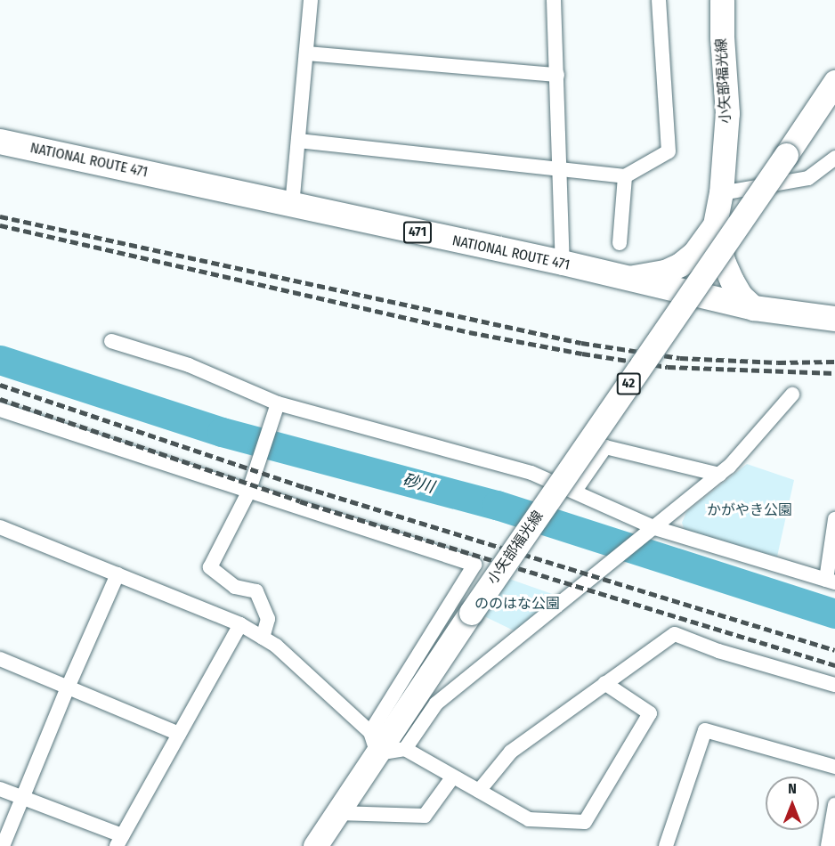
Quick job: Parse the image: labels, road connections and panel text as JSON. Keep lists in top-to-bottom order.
{
  "streets": {
    "highway": ["NATIONAL ROUTE 471", "471"],
    "main road": ["小矢部福光線", "42"]
  },
  "crossings": [
    ["小矢部福光線", "NATIONAL ROUTE 471"]
  ],
  "water": ["砂川"],
  "parks": ["かがやき公園", "ののはな公園"],
  "north": "top"
}
